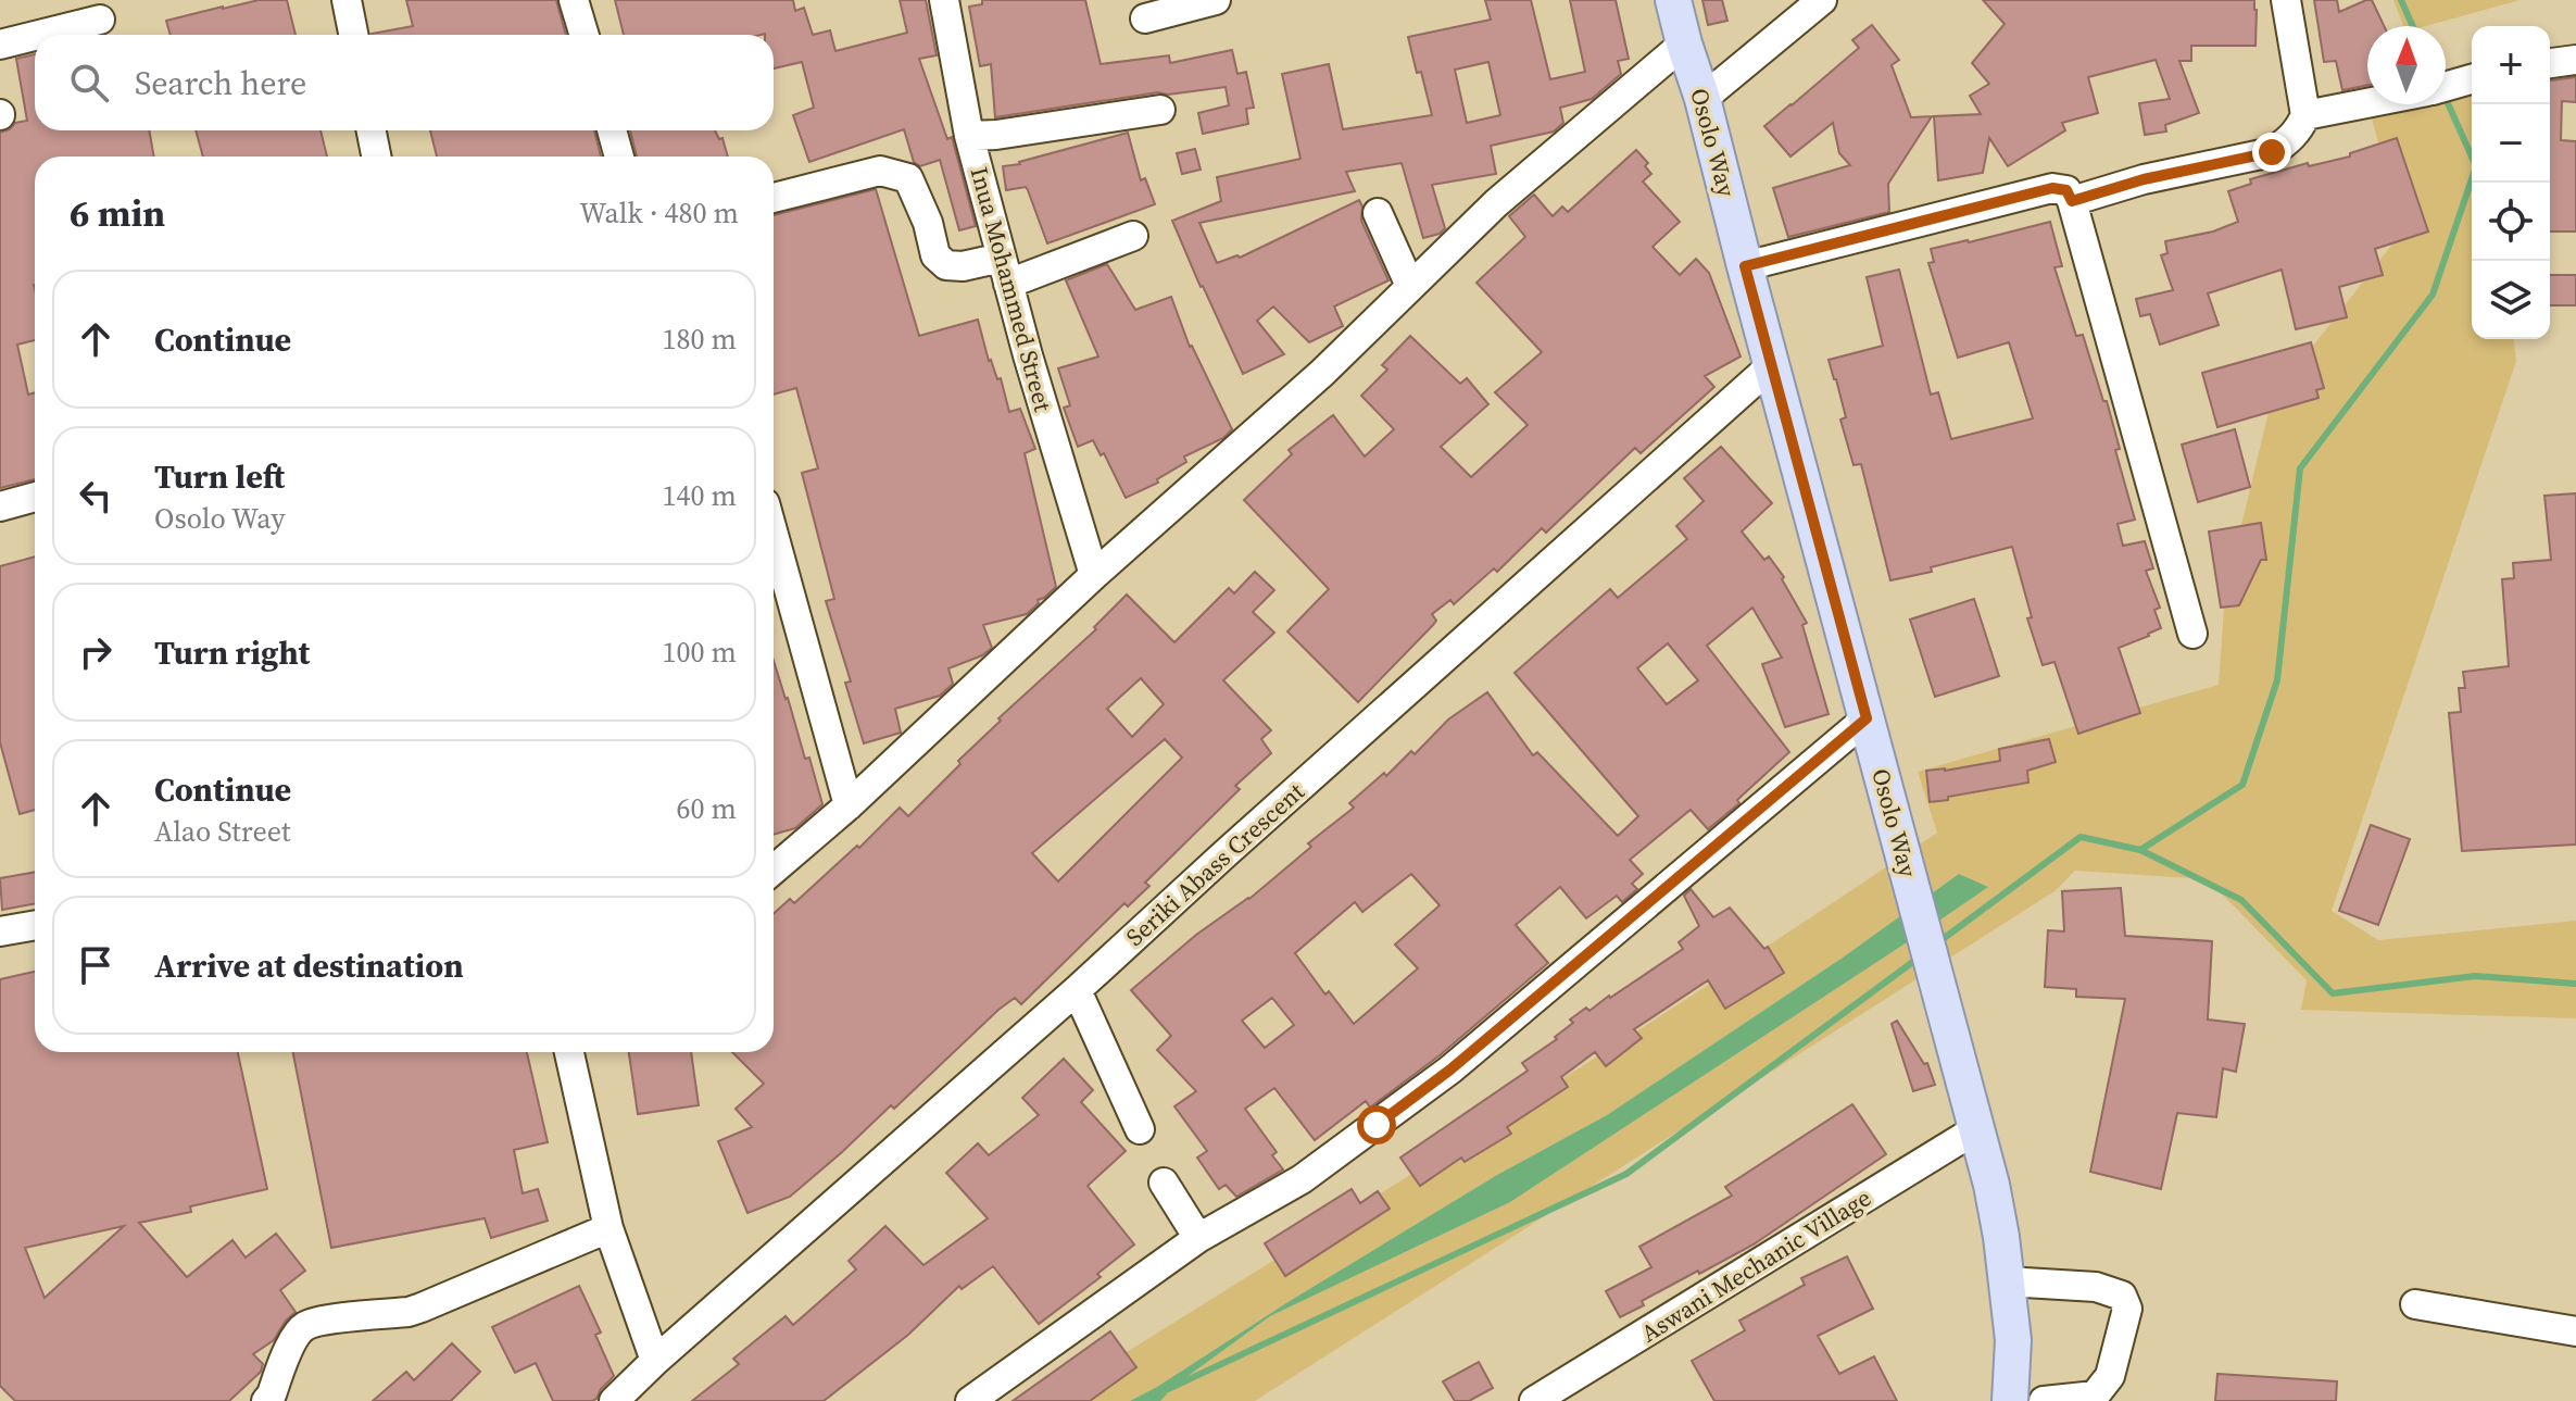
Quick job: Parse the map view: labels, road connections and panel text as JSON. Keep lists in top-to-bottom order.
{
  "streets": {
    "main road": ["Osolo Way"],
    "street": ["Inua Mohammed Street", "Seriki Abass Crescent", "Aswani Mechanic Village"]
  },
  "crossings": [
    ["Osolo Way", "Seriki Abass Crescent"],
    ["Osolo Way", "Aswani Mechanic Village"]
  ],
  "north": "top",
  "page": {
    "map_buttons": ["+", "−"],
    "search": "Search here",
    "heading": ["6 min", "Walk · 480 m"],
    "list": [
      ["Continue", "180 m"],
      ["Turn left", "Osolo Way", "140 m"],
      ["Turn right", "100 m"],
      ["Continue", "Alao Street", "60 m"],
      "Arrive at destination"
    ]
  }
}
